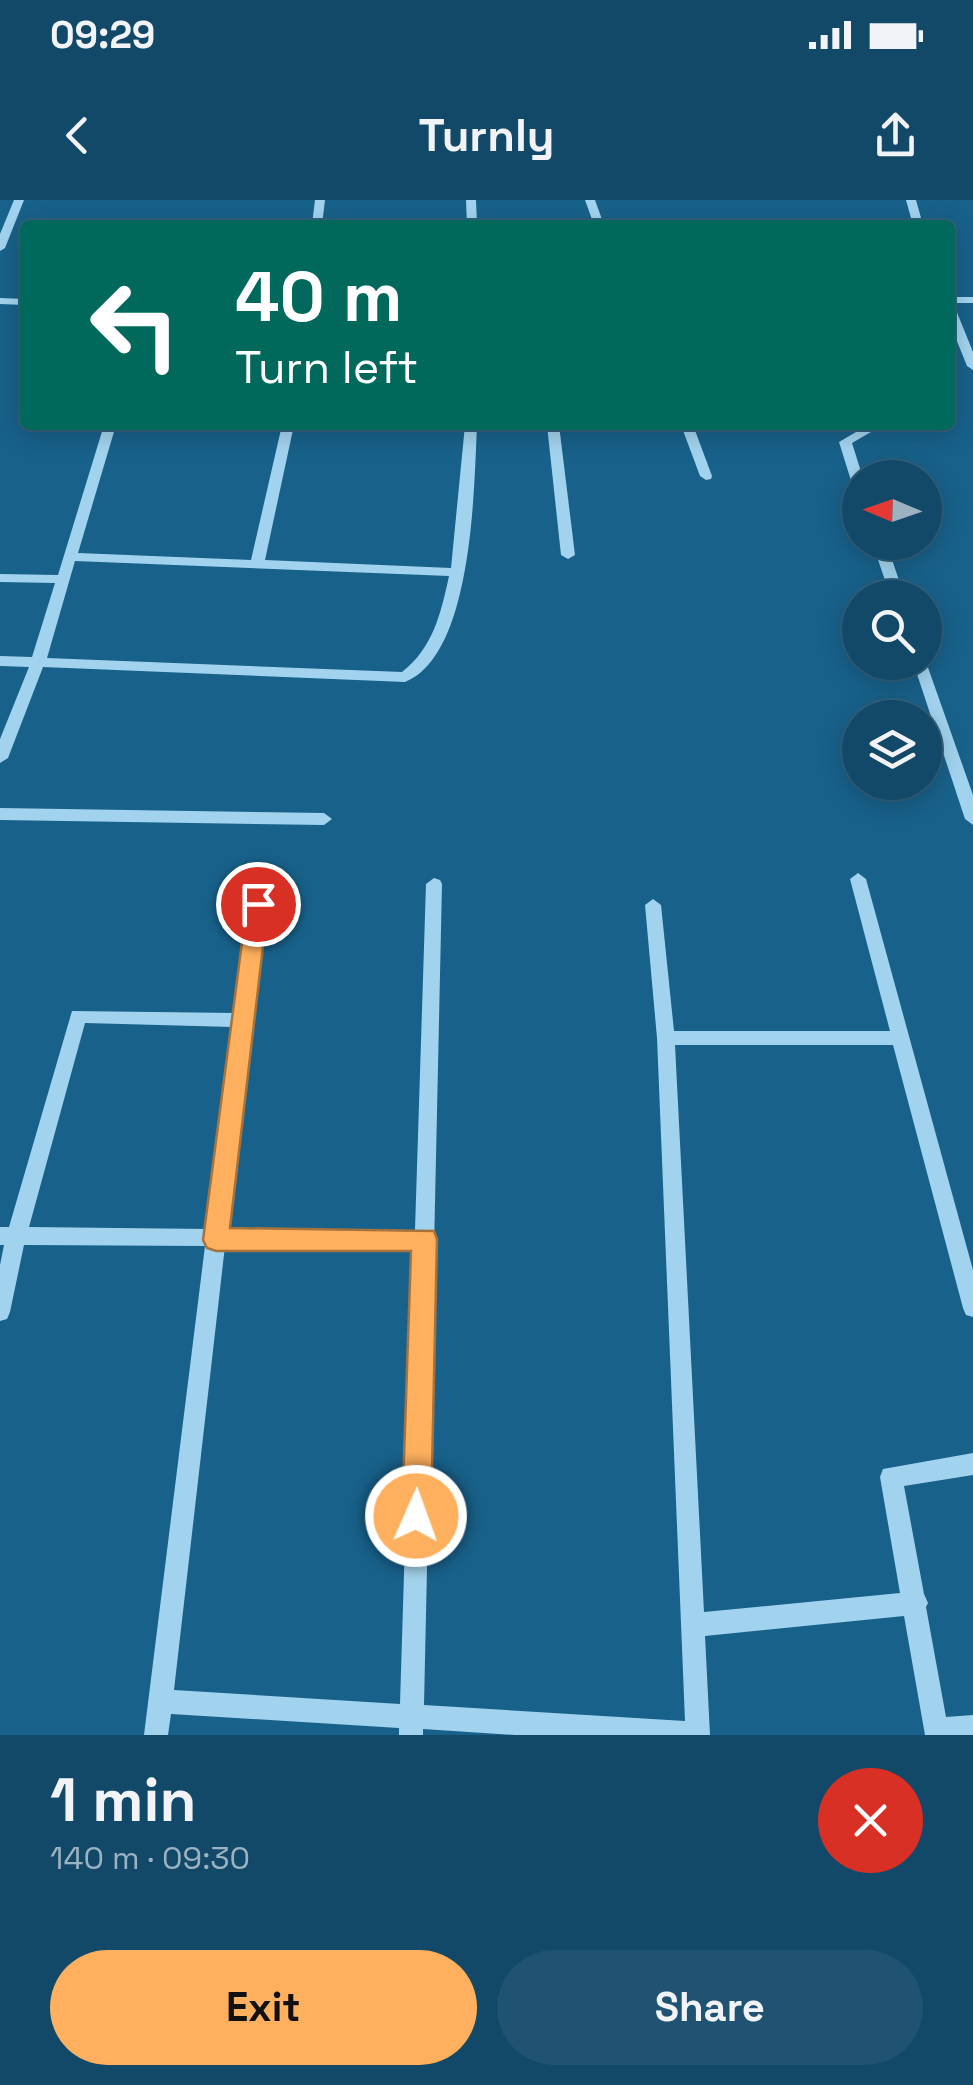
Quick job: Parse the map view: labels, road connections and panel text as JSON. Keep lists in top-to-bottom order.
{
  "north": "left",
  "page": {
    "status": "09:29",
    "header": "Turnly",
    "turn": ["40 m", "Turn left"],
    "heading": ["1 min", "140 m · 09:30"],
    "buttons": ["Exit", "Share"]
  }
}
